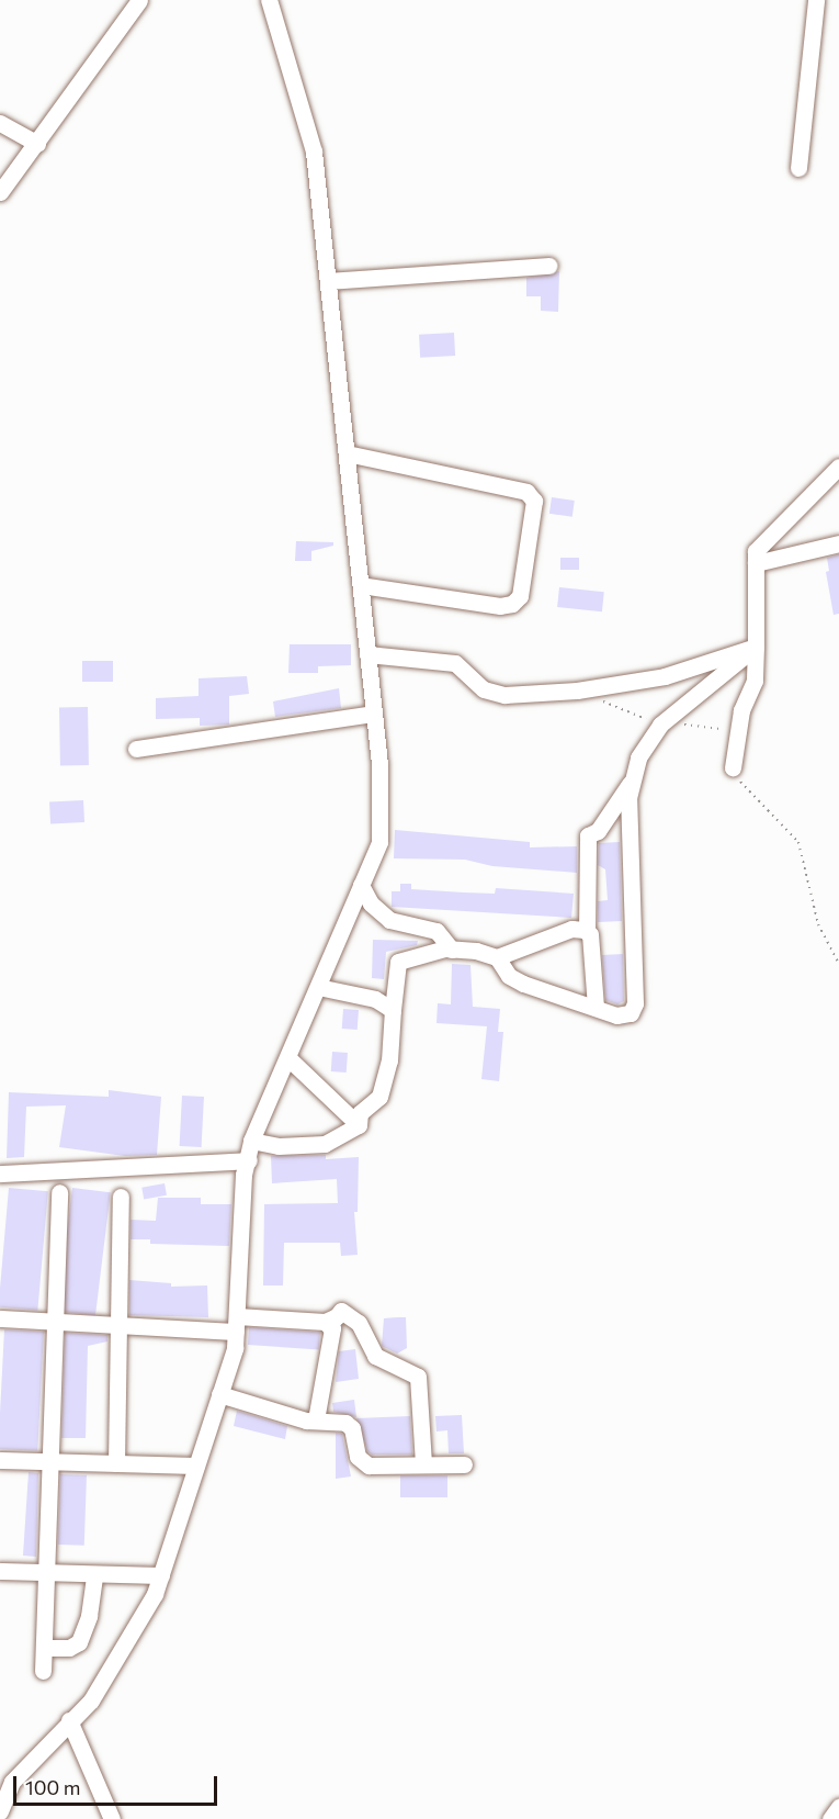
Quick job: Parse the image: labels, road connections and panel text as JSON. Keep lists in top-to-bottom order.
{
  "scale_bar": "100 m"
}
